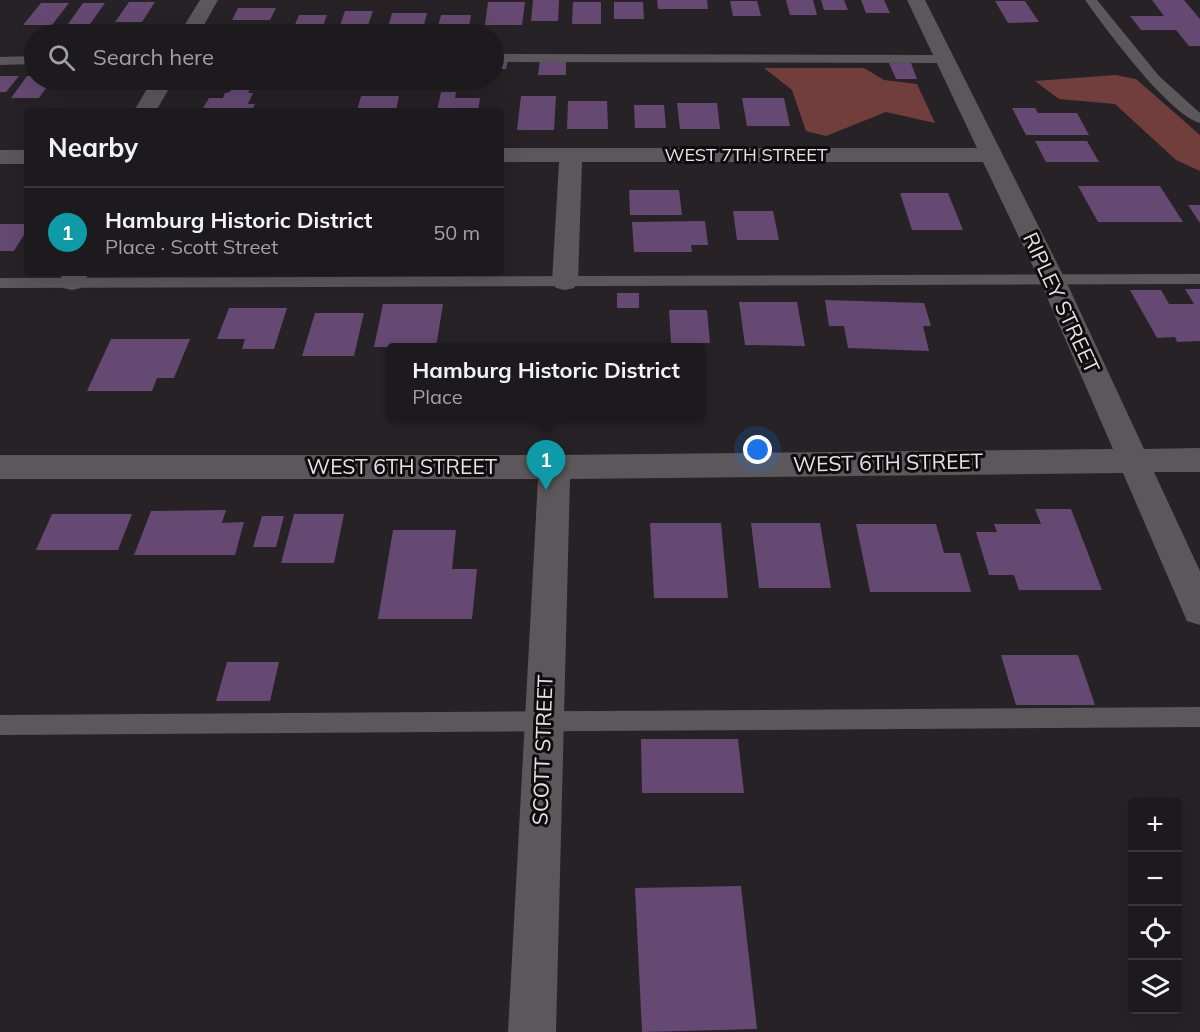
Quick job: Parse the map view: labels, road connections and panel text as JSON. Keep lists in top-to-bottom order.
{
  "streets": {
    "street": [
      "WEST 7TH STREET",
      "RIPLEY STREET",
      "WEST 6TH STREET",
      "SCOTT STREET"
    ]
  },
  "crossings": [
    ["WEST 7TH STREET", "RIPLEY STREET"],
    ["RIPLEY STREET", "WEST 6TH STREET"],
    ["WEST 6TH STREET", "SCOTT STREET"]
  ],
  "page": {
    "search": "Search here",
    "heading": "Nearby",
    "list": [
      {
        "mark": "1",
        "name": "Hamburg Historic District",
        "note": "Place · Scott Street",
        "value": "50 m"
      }
    ],
    "popup": ["Hamburg Historic District", "Place"],
    "pins": "1",
    "map_buttons": ["+", "−"]
  }
}
